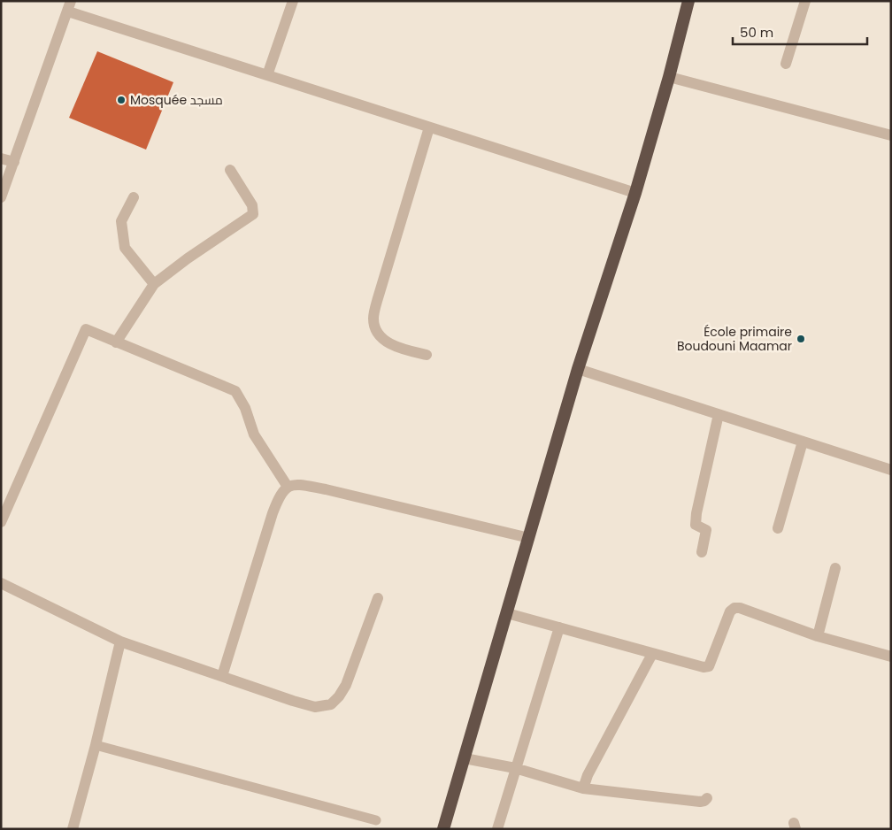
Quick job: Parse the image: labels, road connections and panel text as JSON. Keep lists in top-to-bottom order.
{
  "places": ["Mosquée مسجد", "École primaire Boudouni Maamar"],
  "scale_bar": "50 m"
}
